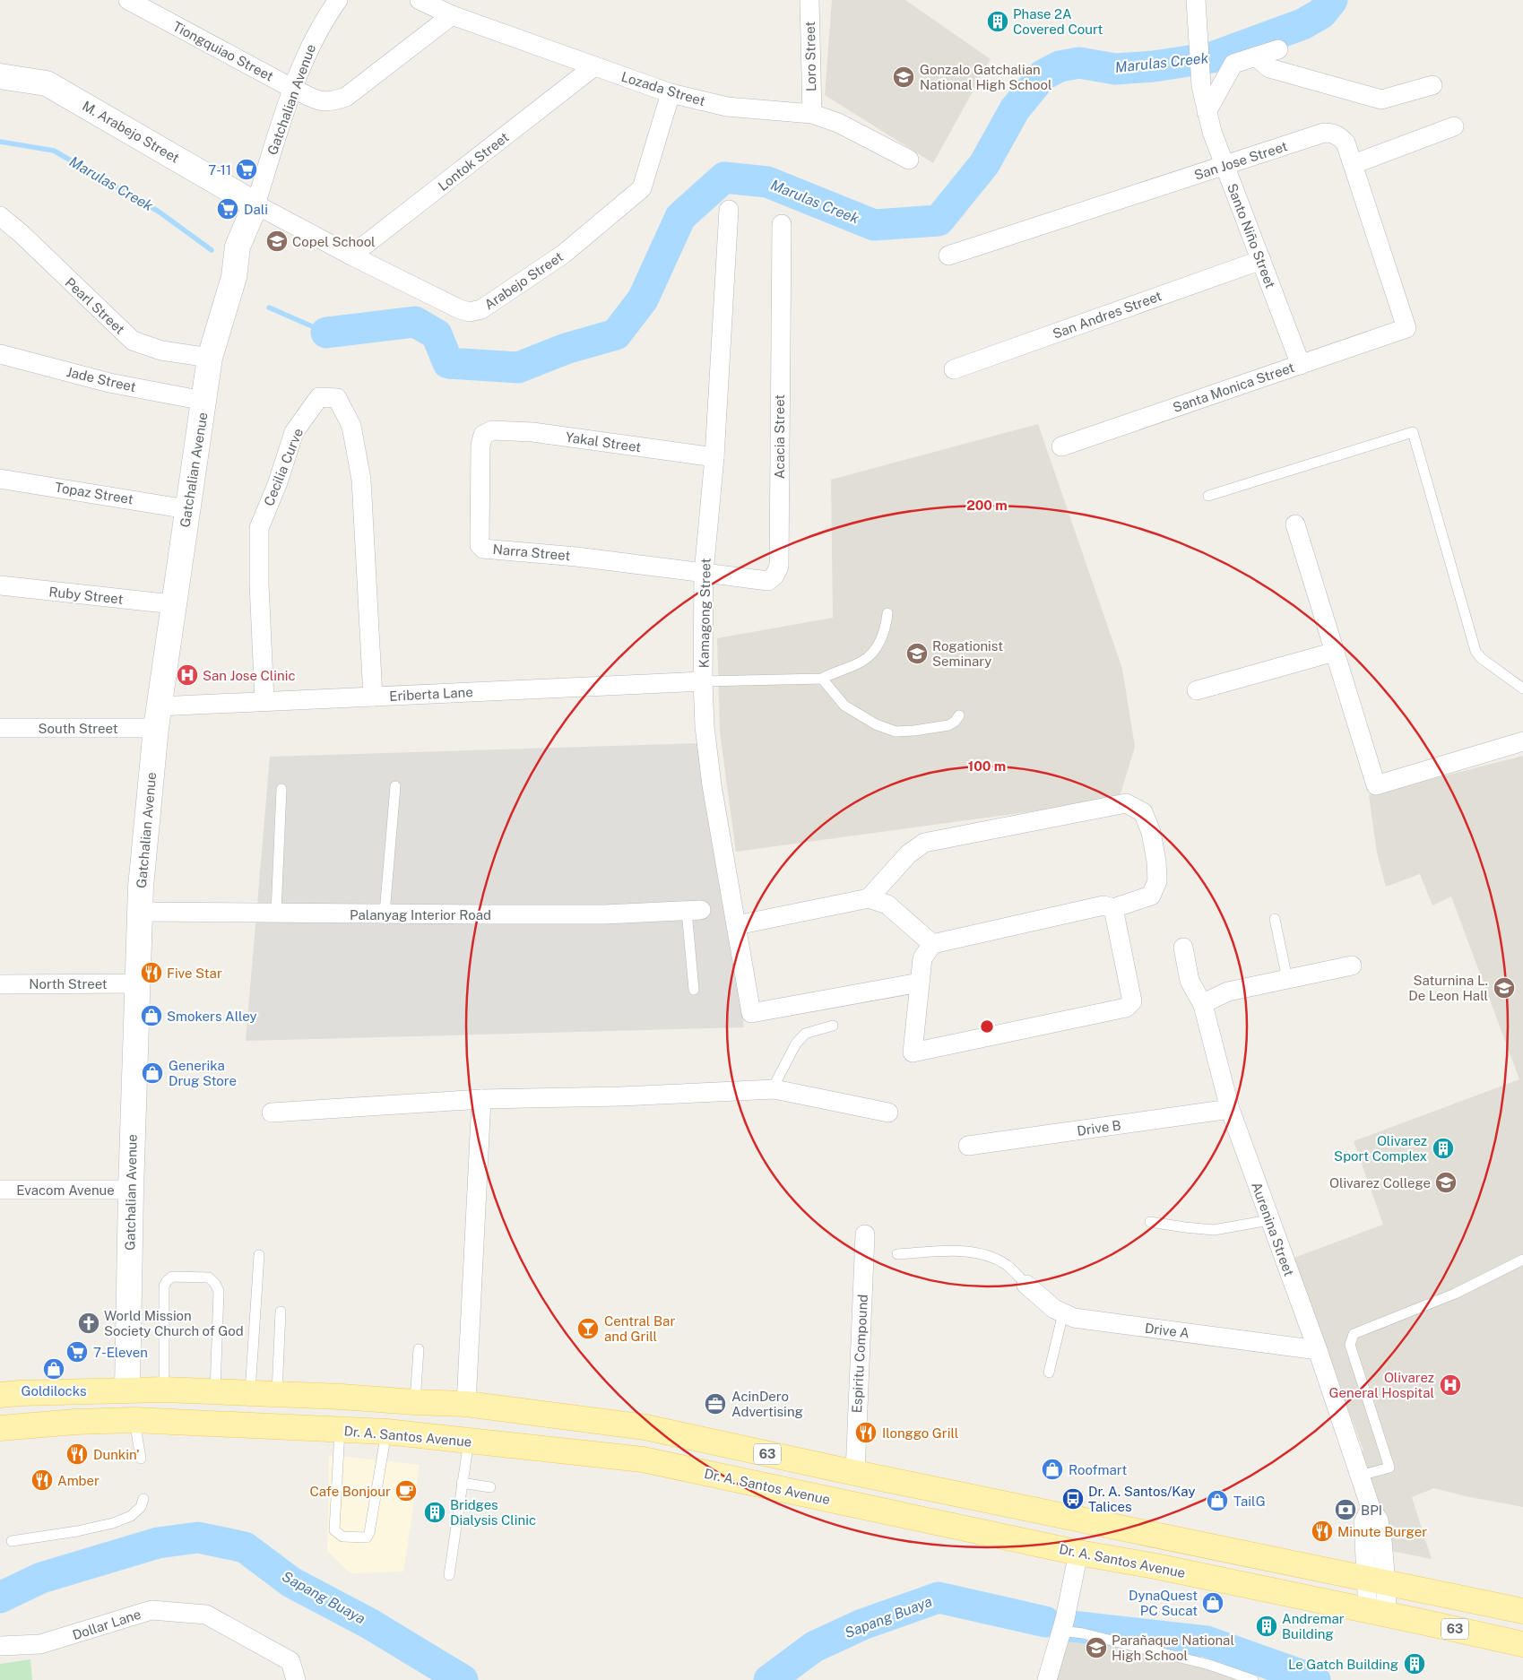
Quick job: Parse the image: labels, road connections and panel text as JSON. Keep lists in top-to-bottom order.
{
  "streets": {
    "main road": ["Dr. A. Santos Avenue", "63"],
    "street": [
      "Tiongquiao Street",
      "Loro Street",
      "Lozada Street",
      "Gatchalian Avenue",
      "M. Arabejo Street",
      "San Jose Street",
      "Lontok Street",
      "Santo Niño Street",
      "Arabejo Street",
      "Pearl Street",
      "San Andres Street",
      "Jade Street",
      "Santa Monica Street",
      "Acacia Street",
      "Yakal Street",
      "Cecilia Curve",
      "Topaz Street",
      "Narra Street",
      "Ruby Street",
      "Kamagong Street",
      "Eriberta Lane",
      "South Street",
      "Palanyag Interior Road",
      "North Street",
      "Drive B",
      "Evacom Avenue",
      "Aurenina Street",
      "Drive A",
      "Espiritu Compound",
      "Dollar Lane"
    ]
  },
  "crossings": [
    ["Tiongquiao Street", "Lozada Street"],
    ["Tiongquiao Street", "Gatchalian Avenue"],
    ["Loro Street", "Lozada Street"],
    ["Lozada Street", "Lontok Street"],
    ["Lozada Street", "Arabejo Street"],
    ["Gatchalian Avenue", "M. Arabejo Street"],
    ["Gatchalian Avenue", "Arabejo Street"],
    ["Gatchalian Avenue", "Pearl Street"],
    ["Gatchalian Avenue", "Jade Street"],
    ["Gatchalian Avenue", "Topaz Street"],
    ["Gatchalian Avenue", "Ruby Street"],
    ["Gatchalian Avenue", "Eriberta Lane"],
    ["Gatchalian Avenue", "South Street"],
    ["Gatchalian Avenue", "Palanyag Interior Road"],
    ["Gatchalian Avenue", "North Street"],
    ["Gatchalian Avenue", "Evacom Avenue"],
    ["Gatchalian Avenue", "63"],
    ["M. Arabejo Street", "Arabejo Street"],
    ["San Jose Street", "Santo Niño Street"],
    ["San Jose Street", "Santa Monica Street"],
    ["Lontok Street", "Arabejo Street"],
    ["Santo Niño Street", "San Andres Street"],
    ["Santo Niño Street", "Santa Monica Street"],
    ["Acacia Street", "Narra Street"],
    ["Acacia Street", "Kamagong Street"],
    ["Yakal Street", "Narra Street"],
    ["Yakal Street", "Kamagong Street"],
    ["Cecilia Curve", "Eriberta Lane"],
    ["Narra Street", "Kamagong Street"],
    ["Kamagong Street", "Eriberta Lane"],
    ["Eriberta Lane", "South Street"],
    ["Drive B", "Aurenina Street"],
    ["Aurenina Street", "Drive A"],
    ["Aurenina Street", "Dr. A. Santos Avenue"],
    ["Aurenina Street", "63"],
    ["Espiritu Compound", "63"]
  ],
  "water": ["Marulas Creek", "Sapang Buaya"],
  "places": {
    "building": [
      "Phase 2A Covered Court",
      "Olivarez Sport Complex",
      "Bridges Dialysis Clinic",
      "Andremar Building",
      "Le Gatch Building"
    ],
    "school or university": [
      "Gonzalo Gatchalian National High School",
      "Copel School",
      "Rogationist Seminary",
      "Saturnina L. De Leon Hall",
      "Olivarez College",
      "Parañaque National High School"
    ],
    "supermarket": ["7-11", "Dali", "7-Eleven"],
    "hospital": ["San Jose Clinic", "Olivarez General Hospital"],
    "restaurant": [
      "Five Star",
      "Ilonggo Grill",
      "Dunkin'",
      "Amber",
      "Minute Burger"
    ],
    "shop": [
      "Smokers Alley",
      "Generika Drug Store",
      "Goldilocks",
      "Roofmart",
      "TailG",
      "DynaQuest PC Sucat"
    ],
    "church": ["World Mission Society Church of God"],
    "bar": ["Central Bar and Grill"],
    "office": ["AcinDero Advertising"],
    "cafe": ["Cafe Bonjour"],
    "bus stop": ["Dr. A. Santos/Kay Talices"],
    "bank": ["BPI"]
  },
  "rings": ["200 m", "100 m"]
}
